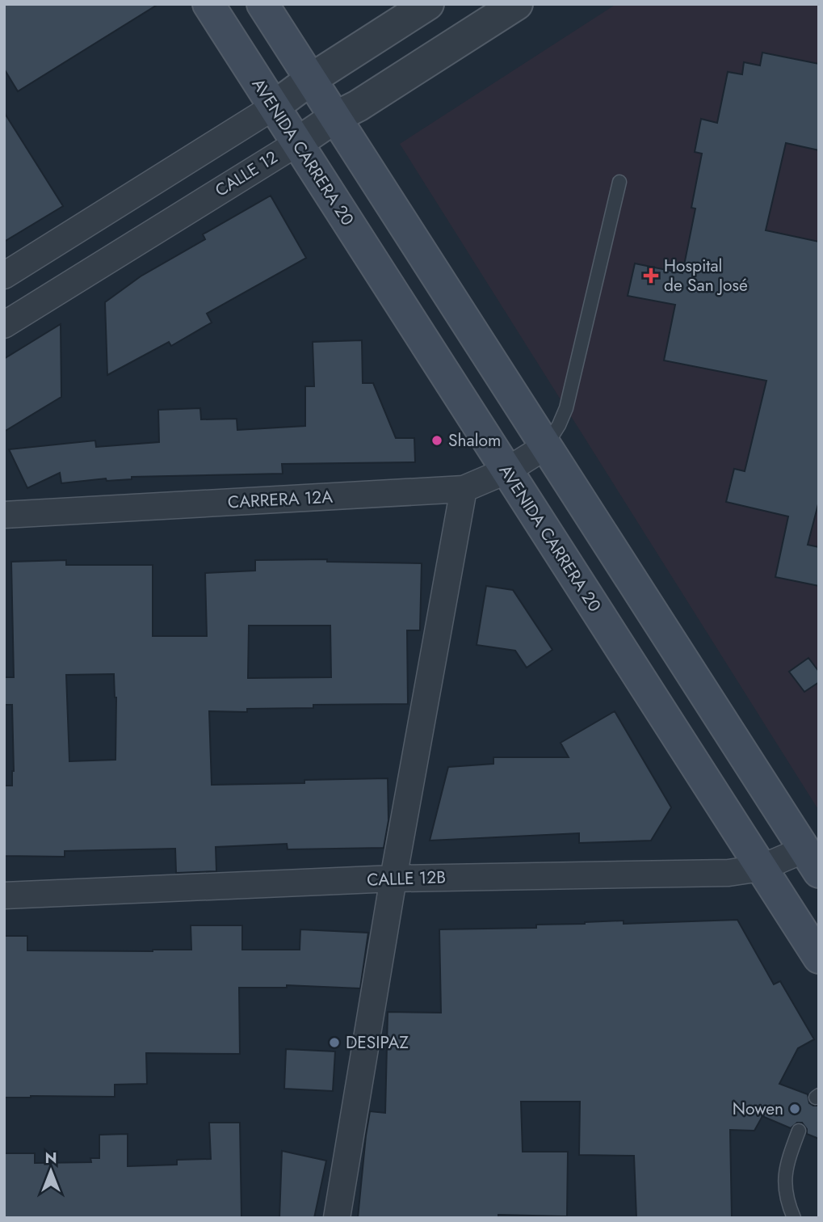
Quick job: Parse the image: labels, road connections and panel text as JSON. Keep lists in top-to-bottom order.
{
  "streets": {
    "main road": ["AVENIDA CARRERA 20"],
    "street": ["CALLE 12", "CARRERA 12A", "CALLE 12B"]
  },
  "crossings": [
    ["AVENIDA CARRERA 20", "CALLE 12"],
    ["AVENIDA CARRERA 20", "CARRERA 12A"],
    ["AVENIDA CARRERA 20", "CALLE 12B"]
  ],
  "places": {
    "health": ["Hospital de San José"],
    "other": ["Shalom", "DESIPAZ", "Nowen"]
  },
  "north": "top"
}
